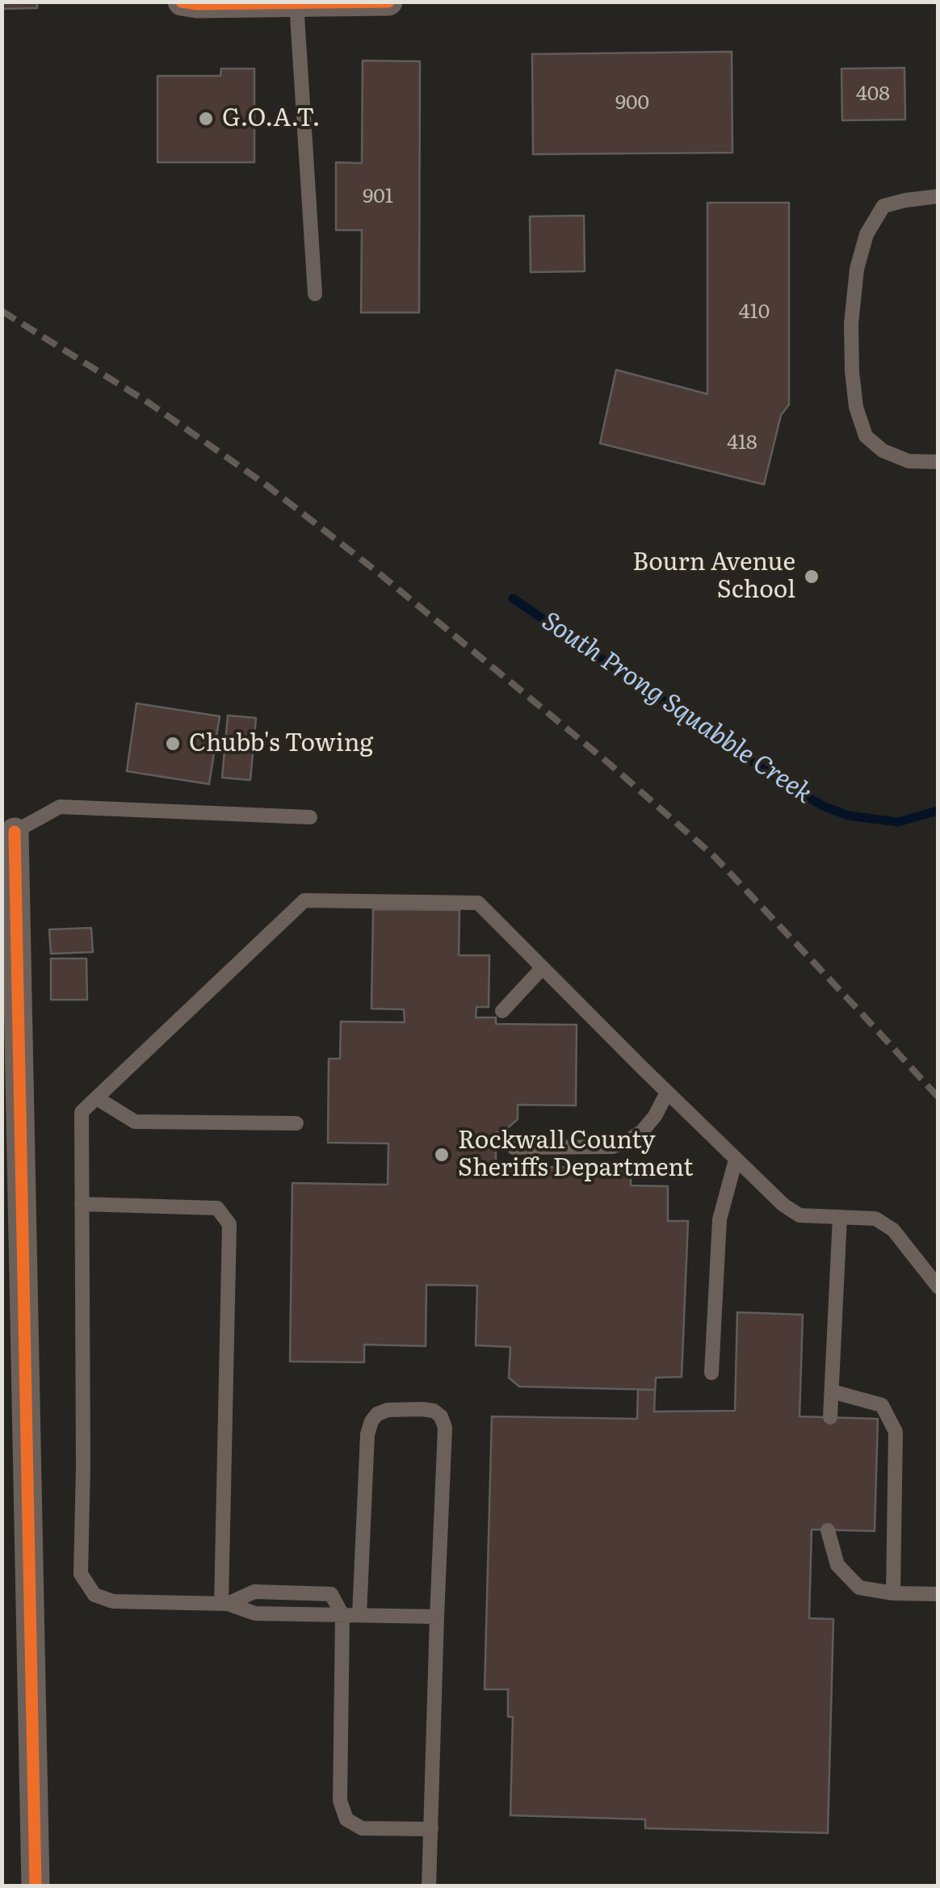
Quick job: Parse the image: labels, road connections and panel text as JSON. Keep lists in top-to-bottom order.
{
  "water": ["South Prong Squabble Creek"],
  "places": [
    "G.O.A.T.",
    "Bourn Avenue School",
    "Chubb's Towing",
    "Rockwall County Sheriffs Department"
  ],
  "house_numbers": [
    "408",
    "900",
    "901",
    "410",
    "418"
  ]
}
